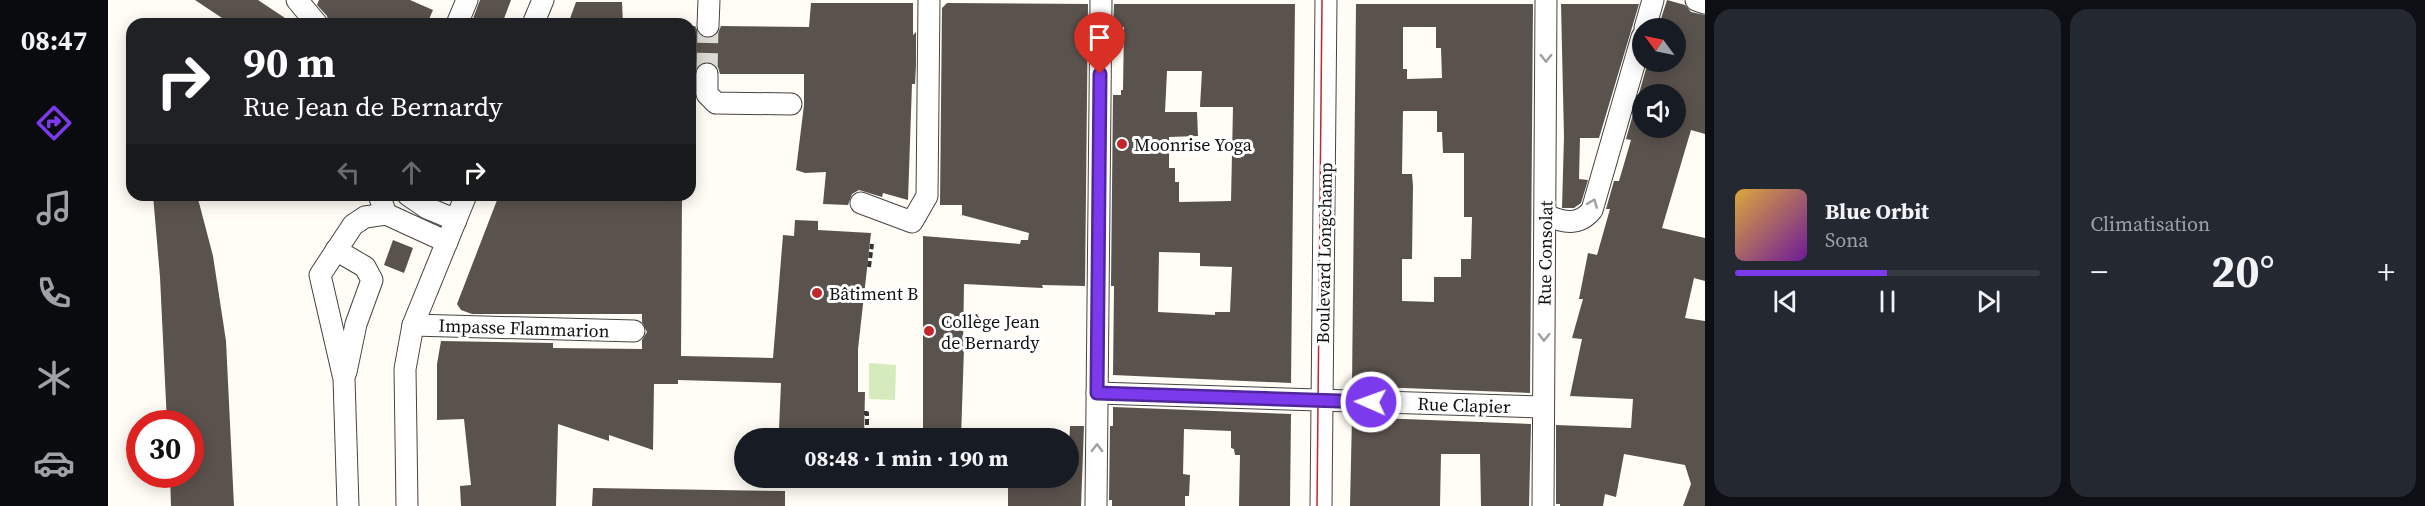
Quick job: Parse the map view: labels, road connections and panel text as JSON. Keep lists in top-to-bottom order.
{
  "streets": {
    "street": [
      "Boulevard Longchamp",
      "Rue Consolat",
      "Impasse Flammarion",
      "Rue Clapier"
    ]
  },
  "crossings": [
    ["Boulevard Longchamp", "Rue Clapier"],
    ["Rue Consolat", "Rue Clapier"]
  ],
  "one_way": ["Rue Consolat"],
  "places": ["Moonrise Yoga", "Bâtiment B", "Collège Jean de Bernardy"],
  "north": "top left",
  "page": {
    "tabs": "08:47",
    "tile": "Climatisation",
    "turn": ["90 m", "Rue Jean de Bernardy"],
    "song": ["Blue Orbit", "Sona"],
    "heat": ["−", "20°", "+"],
    "limit": "30",
    "trip": "08:48 · 1 min · 190 m"
  }
}
